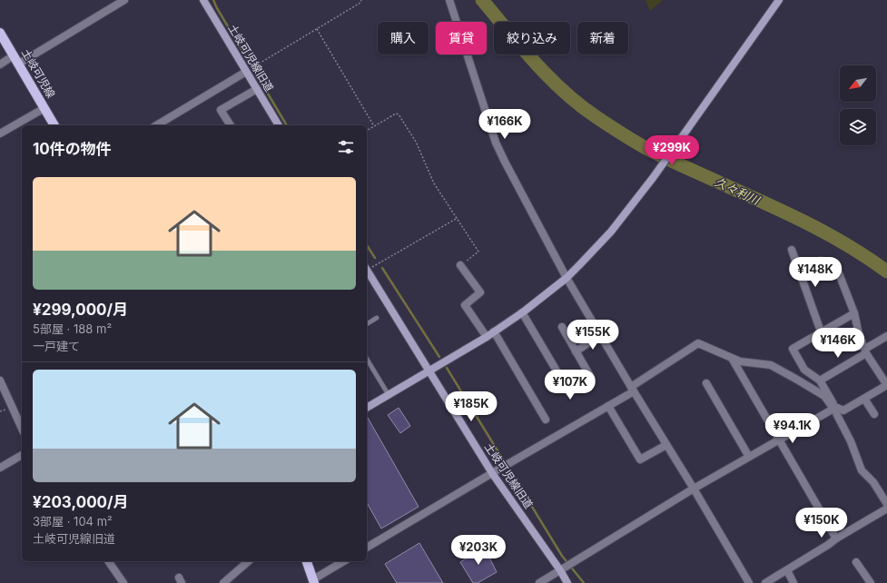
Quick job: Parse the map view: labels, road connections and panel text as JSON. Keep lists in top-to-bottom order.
{
  "streets": {
    "main road": ["土岐可児線"],
    "street": ["土岐可児線旧道"]
  },
  "water": ["久々利川"],
  "north": "bottom left",
  "page": {
    "chip": [
      "購入",
      "賃貸",
      "絞り込み",
      "新着"
    ],
    "price": [
      "¥166K",
      "¥299K",
      "¥148K",
      "¥155K",
      "¥146K",
      "¥107K",
      "¥185K",
      "¥94.1K",
      "¥150K",
      "¥203K"
    ],
    "heading": "10件の物件",
    "list": [
      {
        "name": "¥299,000/月",
        "note": "5部屋 · 188 m² · 一戸建て"
      },
      {
        "name": "¥203,000/月",
        "note": "3部屋 · 104 m² · 土岐可児線旧道"
      }
    ]
  }
}
